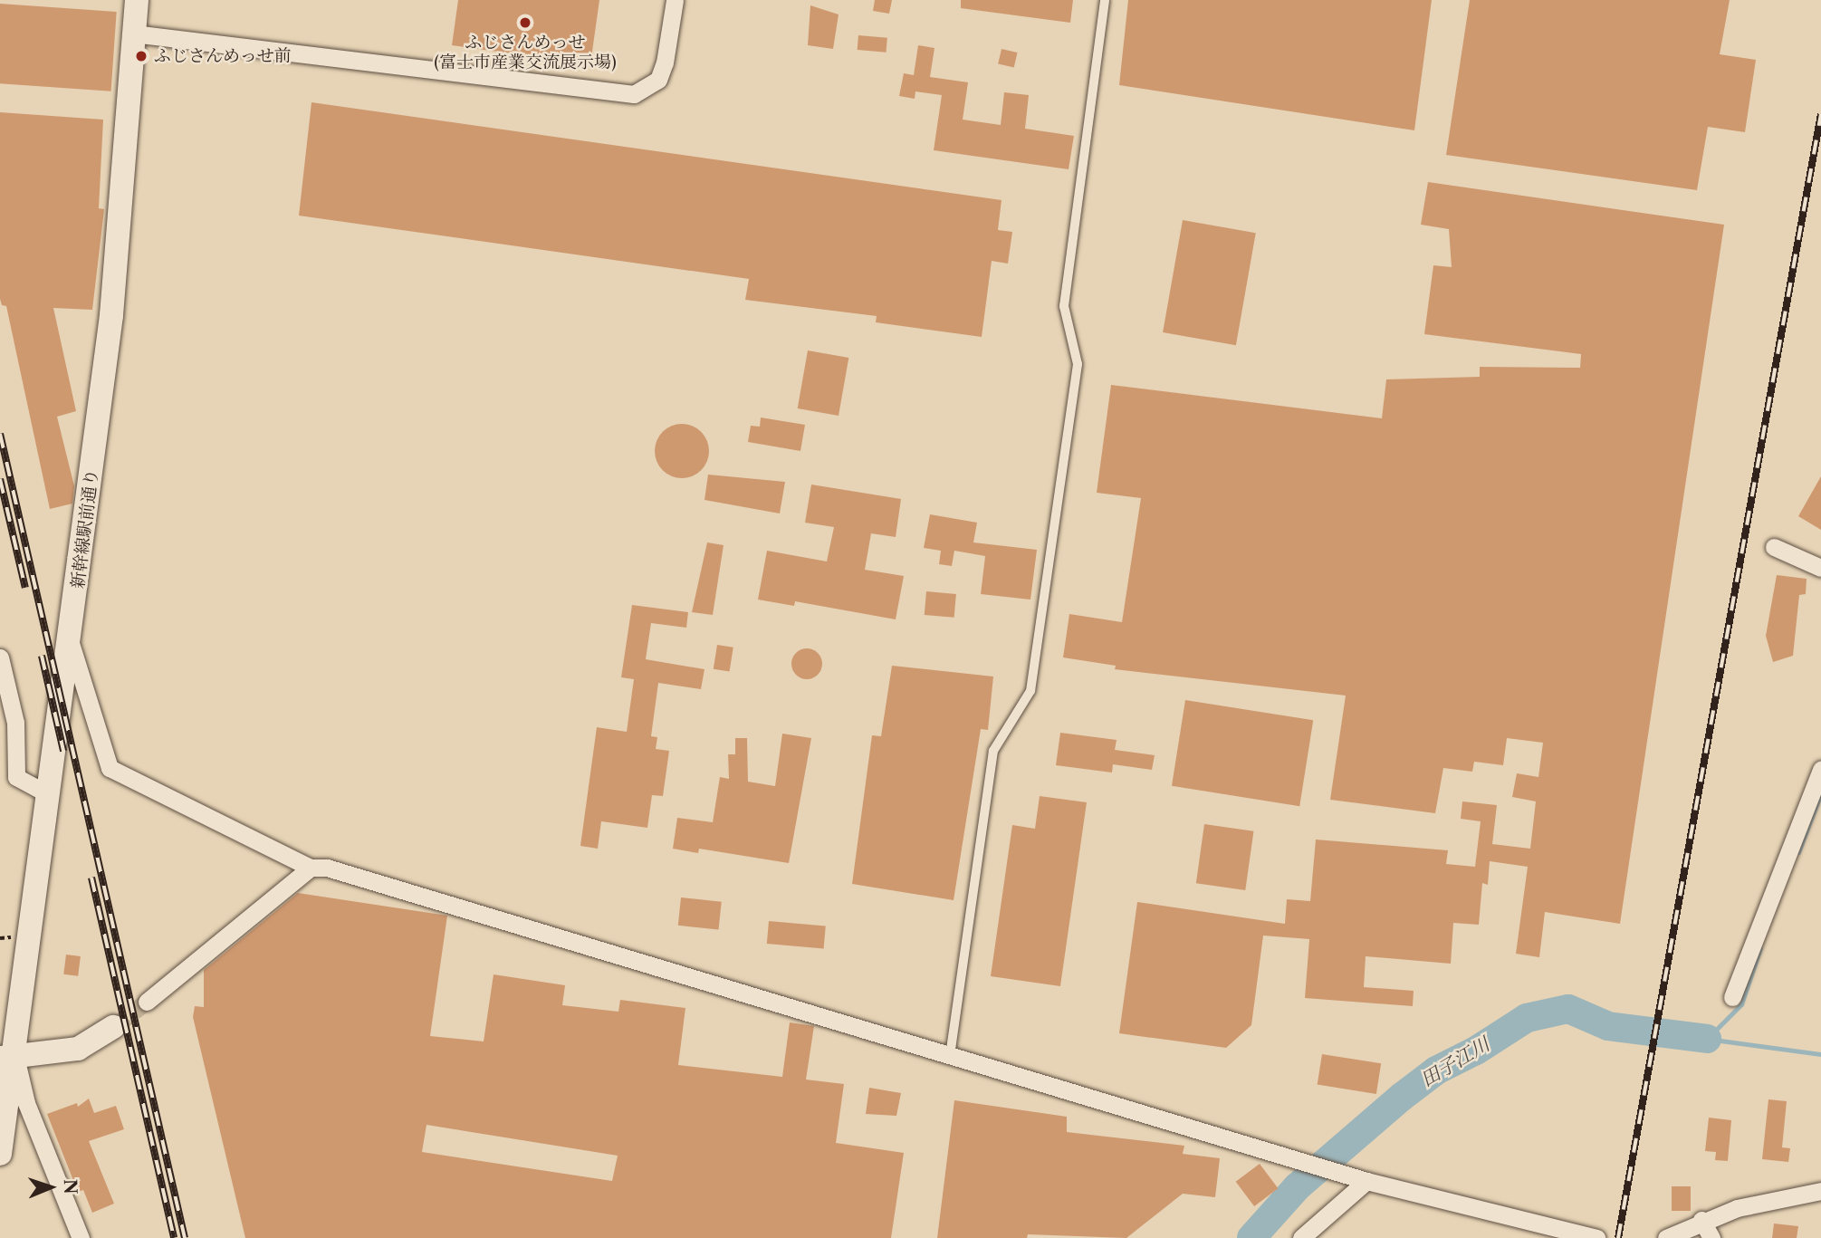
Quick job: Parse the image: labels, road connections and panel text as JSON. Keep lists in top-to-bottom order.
{
  "streets": {
    "street": ["新幹線駅前通り"]
  },
  "water": ["田子江川"],
  "places": ["ふじさんめっせ (富士市産業交流展示場)", "ふじさんめっせ前"],
  "north": "right"
}
